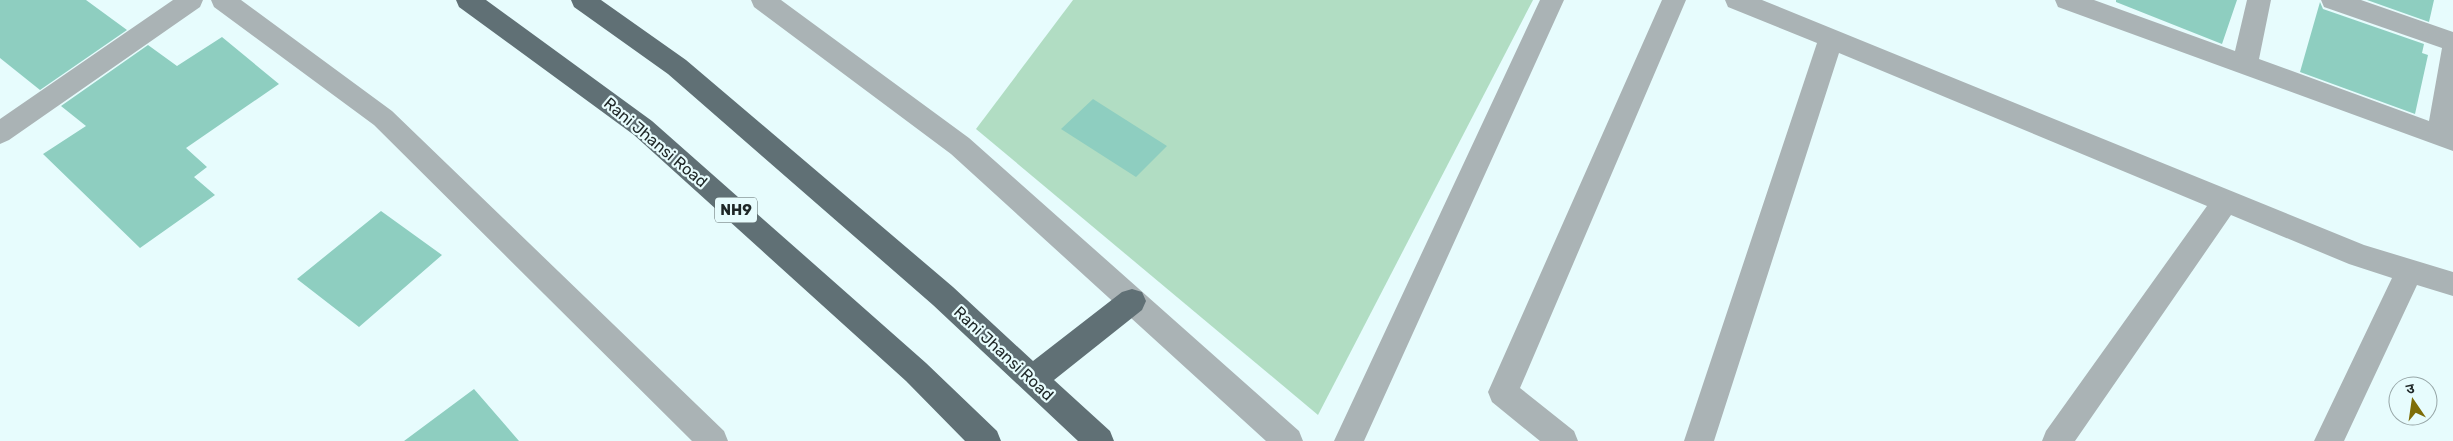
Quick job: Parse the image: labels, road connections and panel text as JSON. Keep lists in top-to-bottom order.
{
  "streets": {
    "highway": ["Rani Jhansi Road", "NH9"]
  },
  "north": "top"
}
